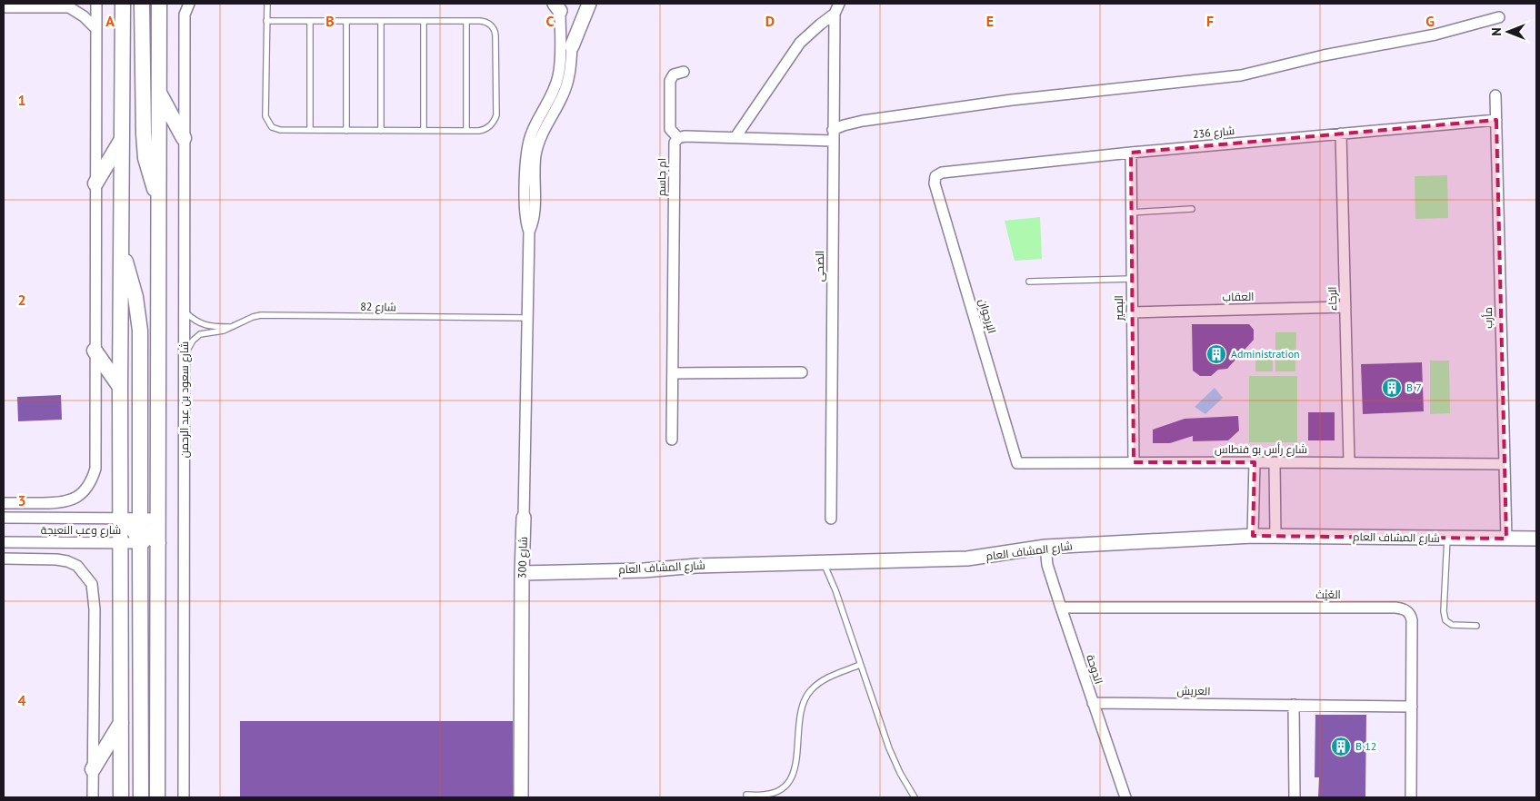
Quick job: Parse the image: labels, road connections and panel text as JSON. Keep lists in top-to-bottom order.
{
  "streets": {
    "street": [
      "شارع 236",
      "ام جاسم",
      "الضحى",
      "العقاب",
      "الرخاء",
      "البصير",
      "الإرجوان",
      "مأرب",
      "شارع سعود بن عبد الرحمن",
      "شارع رأس بو فنطاس",
      "شارع وعب النعيجة",
      "شارع المشاف العام",
      "شارع 300",
      "الغَيْث",
      "الدوحة",
      "العريش"
    ],
    "lane": ["شارع 82"]
  },
  "crossings": [
    ["شارع 236", "الرخاء"],
    ["شارع 236", "البصير"],
    ["شارع 236", "الإرجوان"],
    ["شارع 236", "مأرب"],
    ["العقاب", "الرخاء"],
    ["العقاب", "البصير"],
    ["الرخاء", "شارع رأس بو فنطاس"],
    ["شارع 82", "شارع سعود بن عبد الرحمن"],
    ["شارع 82", "شارع 300"],
    ["البصير", "شارع رأس بو فنطاس"],
    ["الإرجوان", "شارع رأس بو فنطاس"],
    ["مأرب", "شارع رأس بو فنطاس"],
    ["مأرب", "شارع المشاف العام"],
    ["شارع المشاف العام", "شارع 300"],
    ["شارع المشاف العام", "الدوحة"],
    ["الغَيْث", "الدوحة"],
    ["الغَيْث", "العريش"],
    ["الدوحة", "العريش"]
  ],
  "places": {
    "building": ["Administration", "B 7", "B 12"]
  },
  "north": "left",
  "grid": {
    "columns": [
      "A",
      "B",
      "C",
      "D",
      "E",
      "F",
      "G"
    ],
    "rows": [
      "1",
      "2",
      "3",
      "4"
    ]
  }
}
